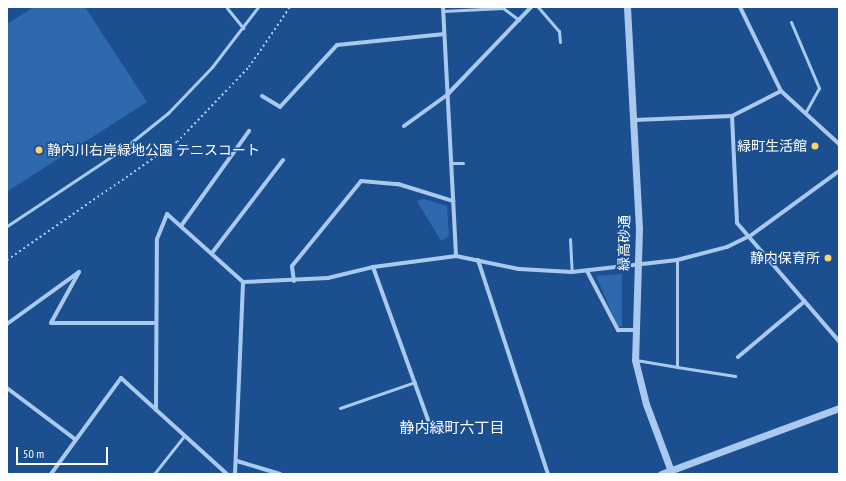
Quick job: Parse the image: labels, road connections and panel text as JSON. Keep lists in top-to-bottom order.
{
  "streets": {
    "street": ["緑高砂通"]
  },
  "districts": ["静内緑町六丁目"],
  "places": ["緑町生活館", "静内川右岸緑地公園 テニスコート", "静内保育所"],
  "scale_bar": "50 m"
}
